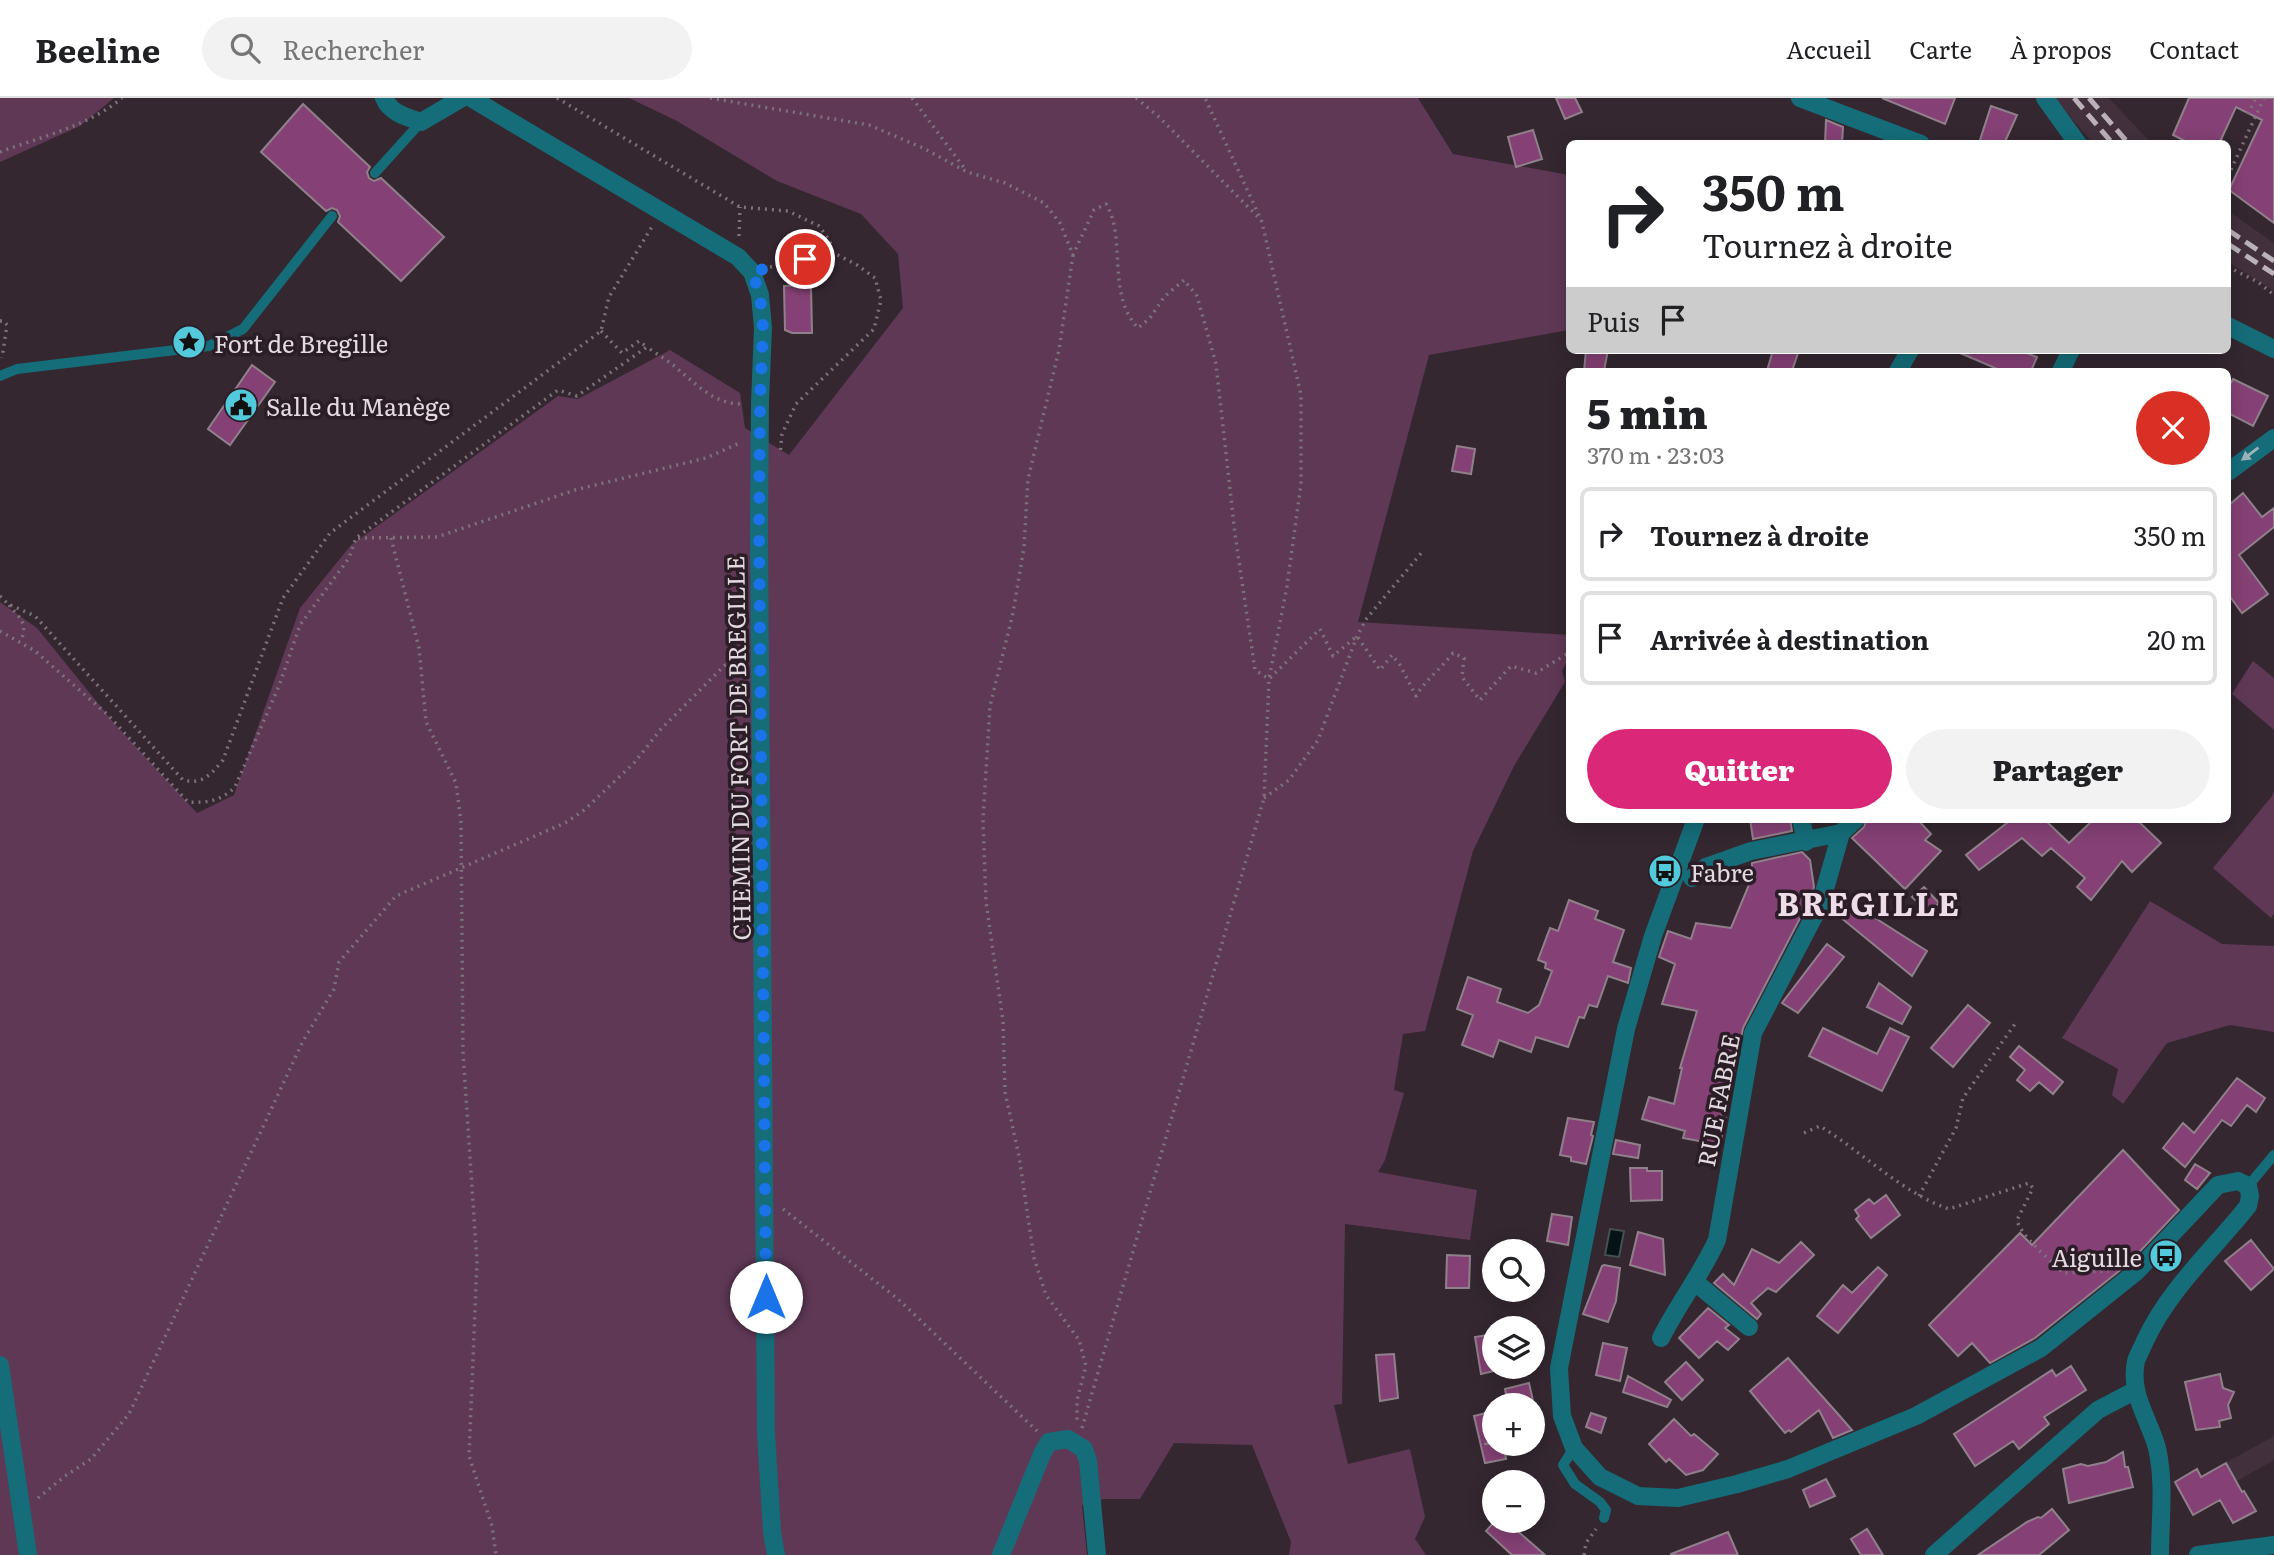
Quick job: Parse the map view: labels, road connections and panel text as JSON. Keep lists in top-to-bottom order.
{
  "streets": {
    "street": ["CHEMIN DU FORT DE BREGILLE", "RUE FABRE"]
  },
  "districts": ["BREGILLE"],
  "places": {
    "place": ["Fort de Bregille"],
    "public building": ["Salle du Manège"],
    "bus stop": ["Fabre", "Aiguille"]
  },
  "page": {
    "header": "Beeline",
    "search": "Rechercher",
    "nav": [
      "Accueil",
      "Carte",
      "À propos",
      "Contact"
    ],
    "turn": ["350 m", "Tournez à droite"],
    "then": "Puis",
    "heading": ["5 min", "370 m · 23:03"],
    "list": [
      {
        "name": "Tournez à droite",
        "value": "350 m"
      },
      {
        "name": "Arrivée à destination",
        "value": "20 m"
      }
    ],
    "buttons": ["Quitter", "Partager"],
    "map_buttons": ["+", "−"]
  }
}
